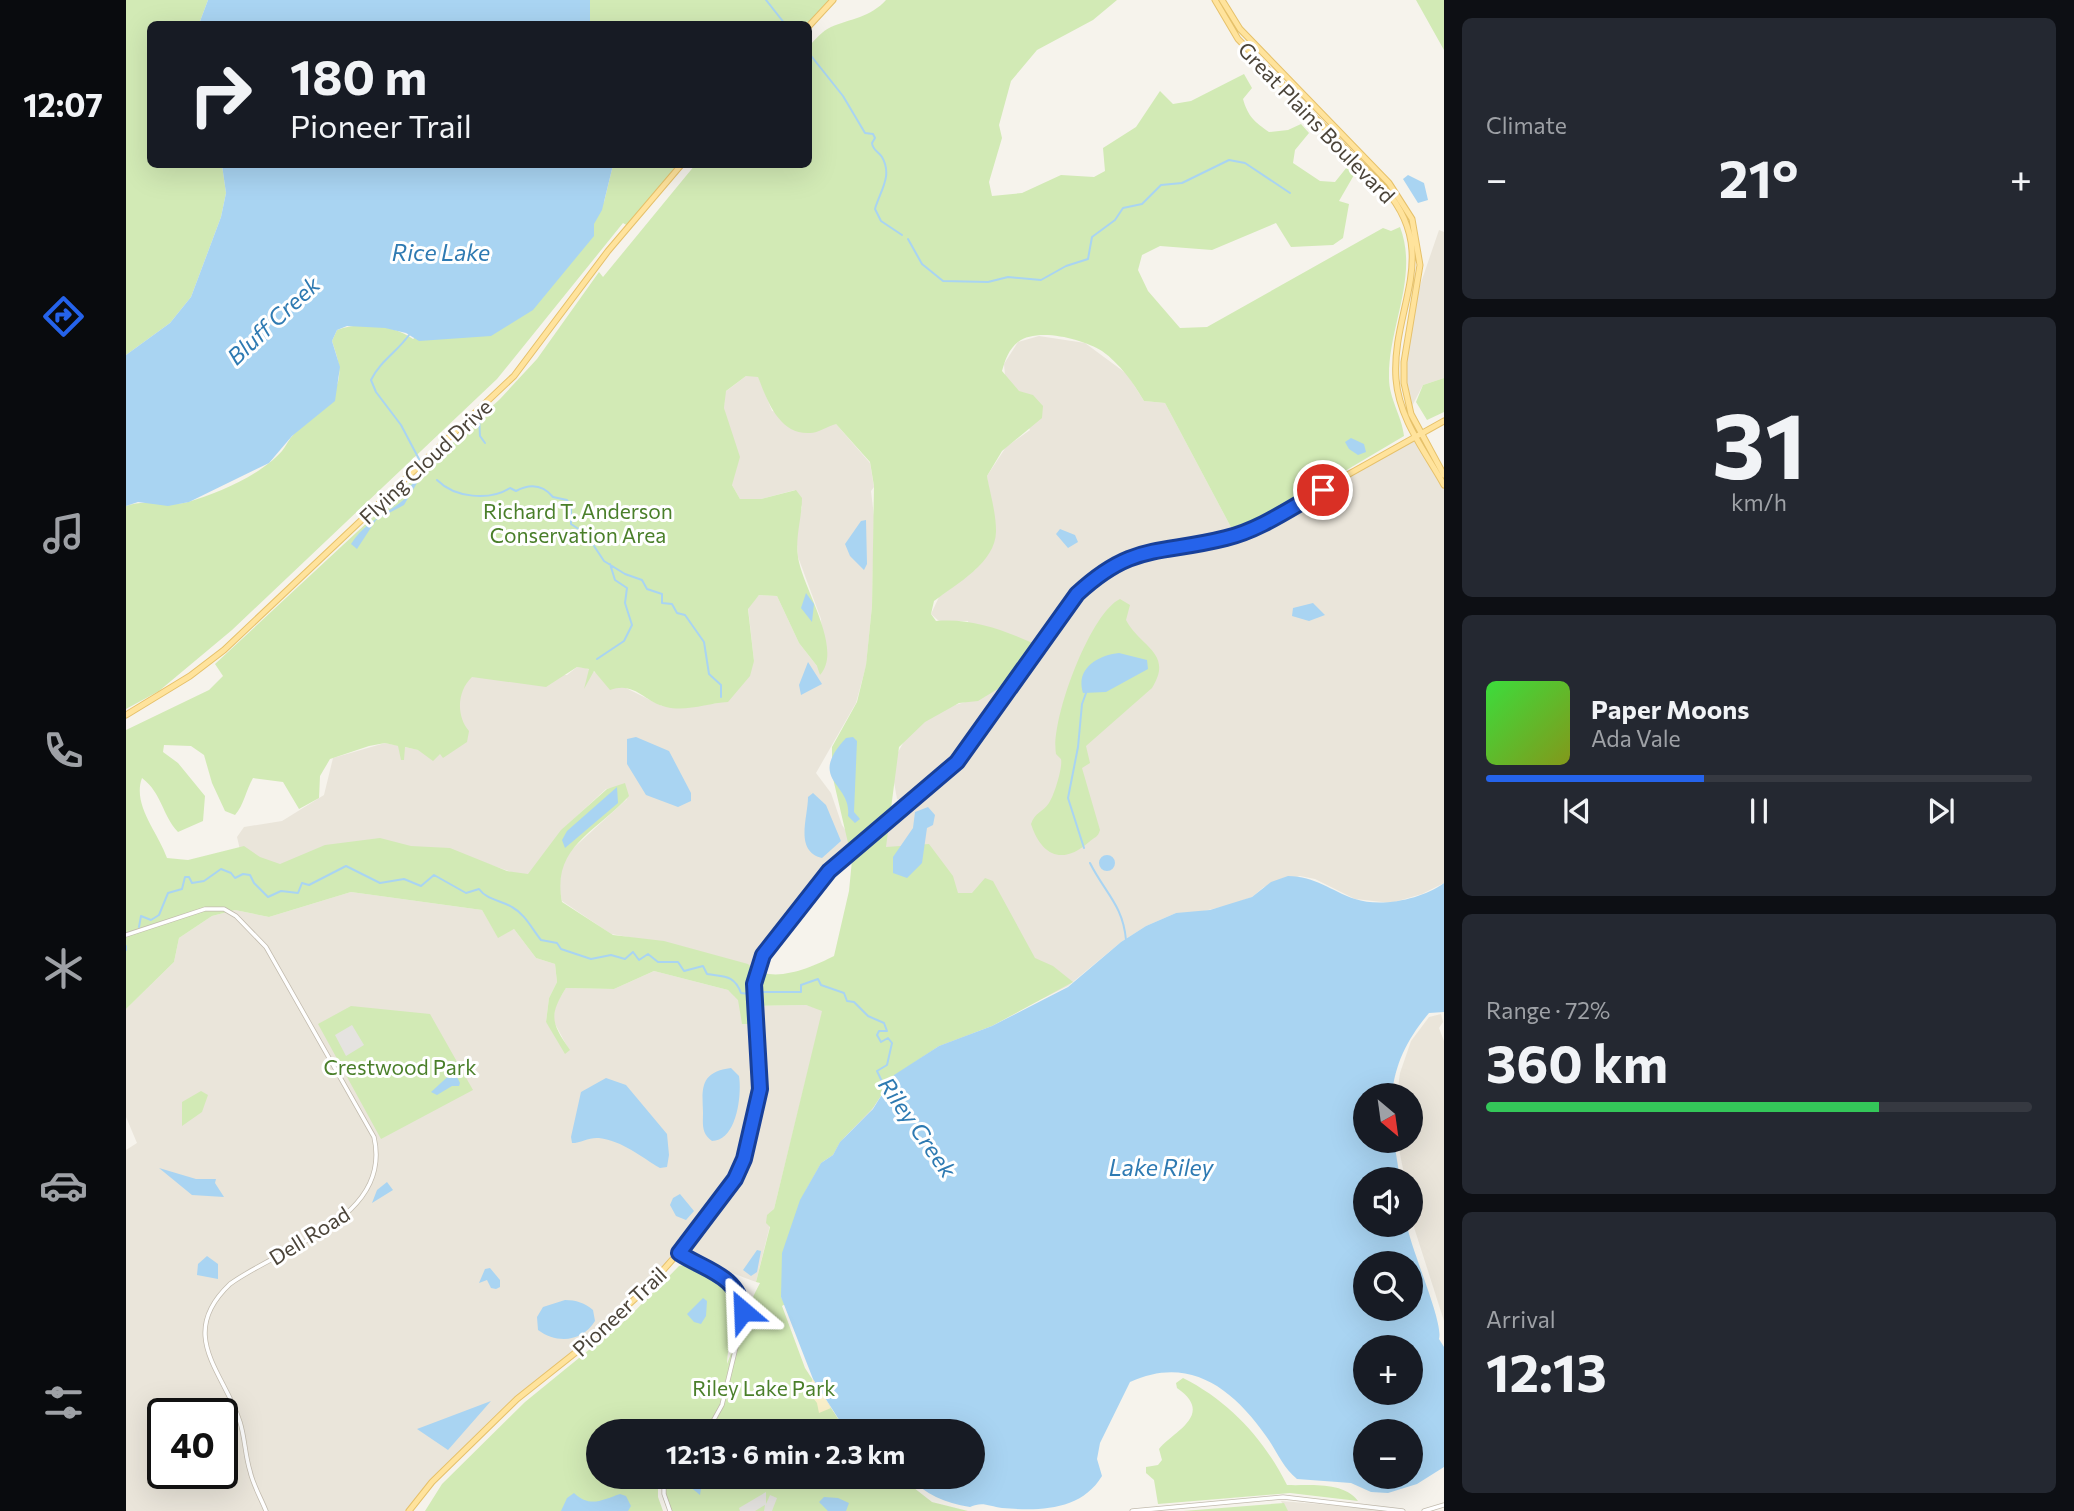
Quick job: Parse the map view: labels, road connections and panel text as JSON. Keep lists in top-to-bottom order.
{
  "streets": {
    "main road": ["Great Plains Boulevard", "Flying Cloud Drive", "Pioneer Trail"],
    "street": ["Dell Road"]
  },
  "crossings": [
    ["Great Plains Boulevard", "Pioneer Trail"]
  ],
  "water": [
    "Rice Lake",
    "Bluff Creek",
    "Riley Creek",
    "Lake Riley"
  ],
  "parks": ["Richard T. Anderson Conservation Area", "Crestwood Park", "Riley Lake Park"],
  "north": "bottom right",
  "page": {
    "tabs": "12:07",
    "tile": [
      "Climate",
      ["31", "km/h"],
      ["Range · 72%", "360 km"],
      ["Arrival", "12:13"]
    ],
    "turn": ["180 m", "Pioneer Trail"],
    "heat": ["−", "21°", "+"],
    "song": ["Paper Moons", "Ada Vale"],
    "map_buttons": ["+", "−"],
    "limit": "40",
    "trip": "12:13 · 6 min · 2.3 km"
  }
}
